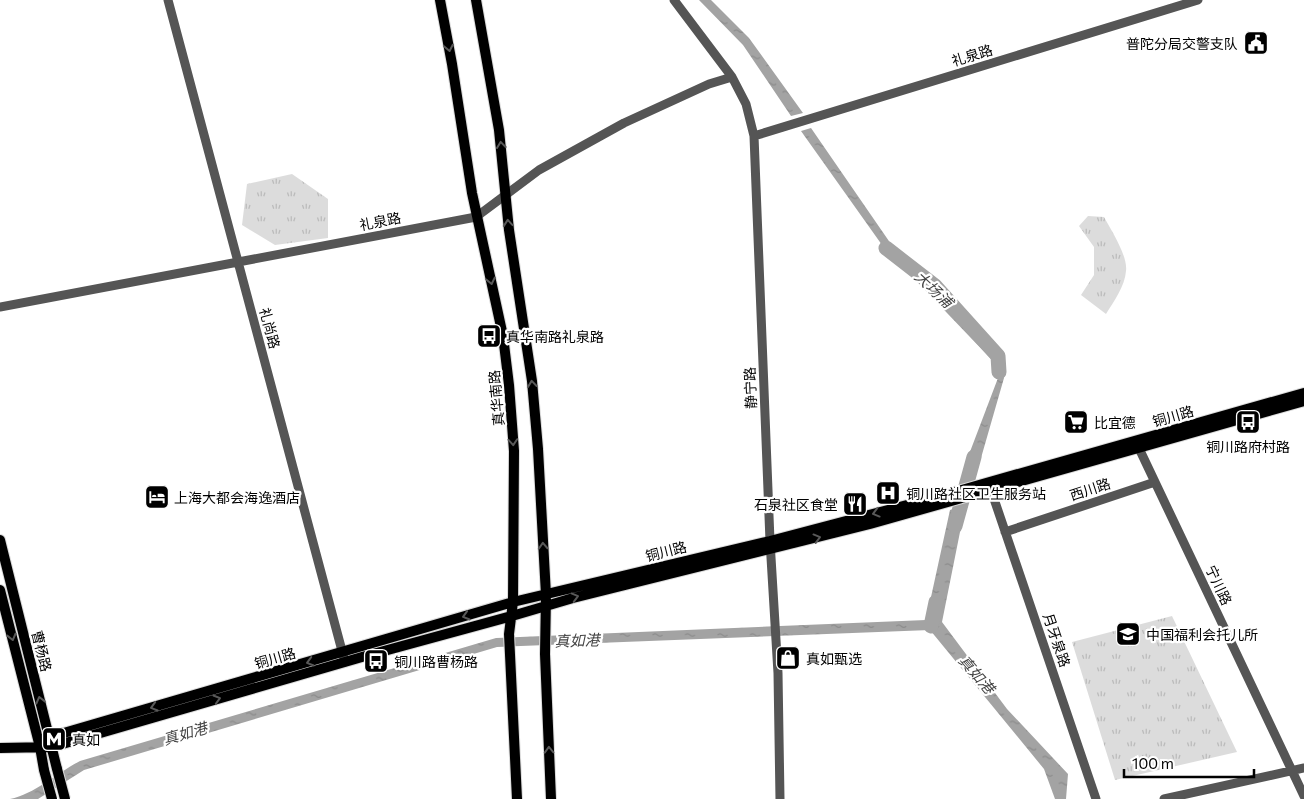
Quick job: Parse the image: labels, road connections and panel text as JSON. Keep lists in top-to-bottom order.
{
  "streets": {
    "main road": ["真华南路", "铜川路", "曹杨路"],
    "street": [
      "礼泉路",
      "礼尚路",
      "静宁路",
      "西川路",
      "宁川路",
      "月牙泉路"
    ]
  },
  "crossings": [
    ["礼泉路", "礼尚路"],
    ["礼泉路", "静宁路"],
    ["礼泉路", "真华南路"],
    ["礼尚路", "铜川路"],
    ["静宁路", "铜川路"],
    ["真华南路", "铜川路"],
    ["铜川路", "宁川路"],
    ["铜川路", "月牙泉路"],
    ["铜川路", "曹杨路"],
    ["西川路", "宁川路"],
    ["西川路", "月牙泉路"]
  ],
  "water": ["大场浦", "真如港"],
  "places": {
    "public building": ["普陀分局交警支队"],
    "bus stop": ["真华南路礼泉路", "铜川路府村路", "铜川路曹杨路"],
    "supermarket": ["比宜德"],
    "hospital": ["铜川路社区卫生服务站"],
    "hotel": ["上海大都会海逸酒店"],
    "restaurant": ["石泉社区食堂"],
    "school or university": ["中国福利会托儿所"],
    "shop": ["真如甄选"],
    "metro station": ["真如"]
  },
  "scale_bar": "100 m"
}
